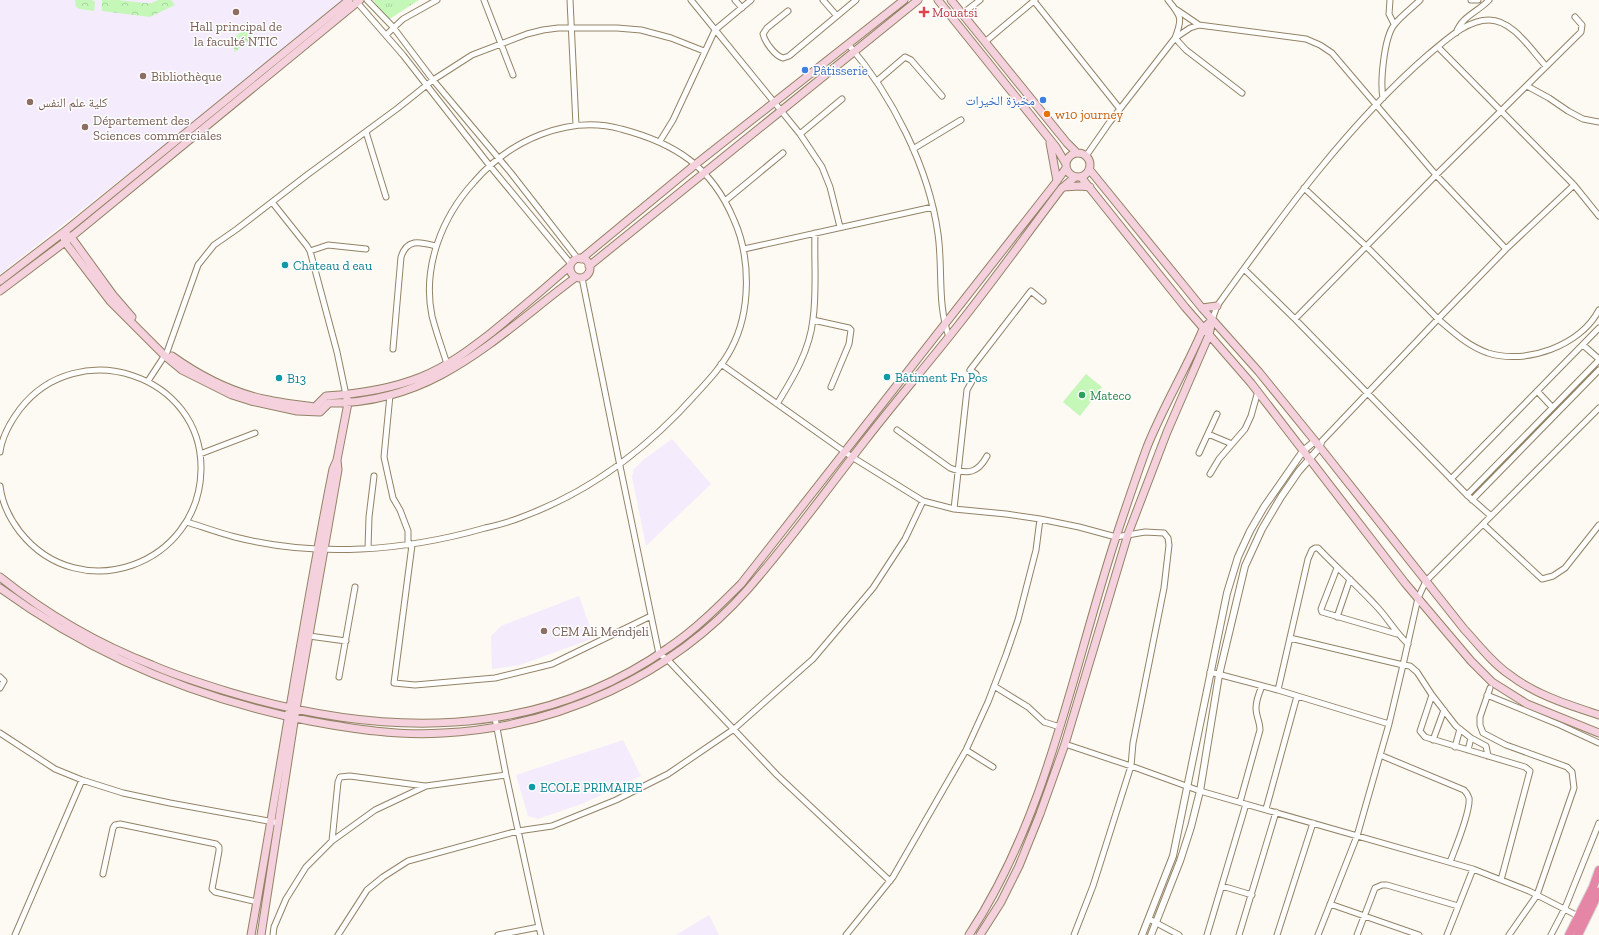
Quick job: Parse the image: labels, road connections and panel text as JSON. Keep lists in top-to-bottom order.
{
  "places": {
    "other": [
      "Hall principal de la faculté NTIC",
      "Pâtisserie",
      "Bibliothèque",
      "مخبزة الخيرات",
      "كلية علم النفس",
      "w10 journey",
      "Département des Sciences commerciales",
      "Chateau d eau",
      "Bâtiment Fn Pos",
      "B13",
      "Mateco",
      "CEM Ali Mendjeli",
      "ECOLE PRIMAIRE"
    ],
    "health": ["Mouatsi"]
  }
}
